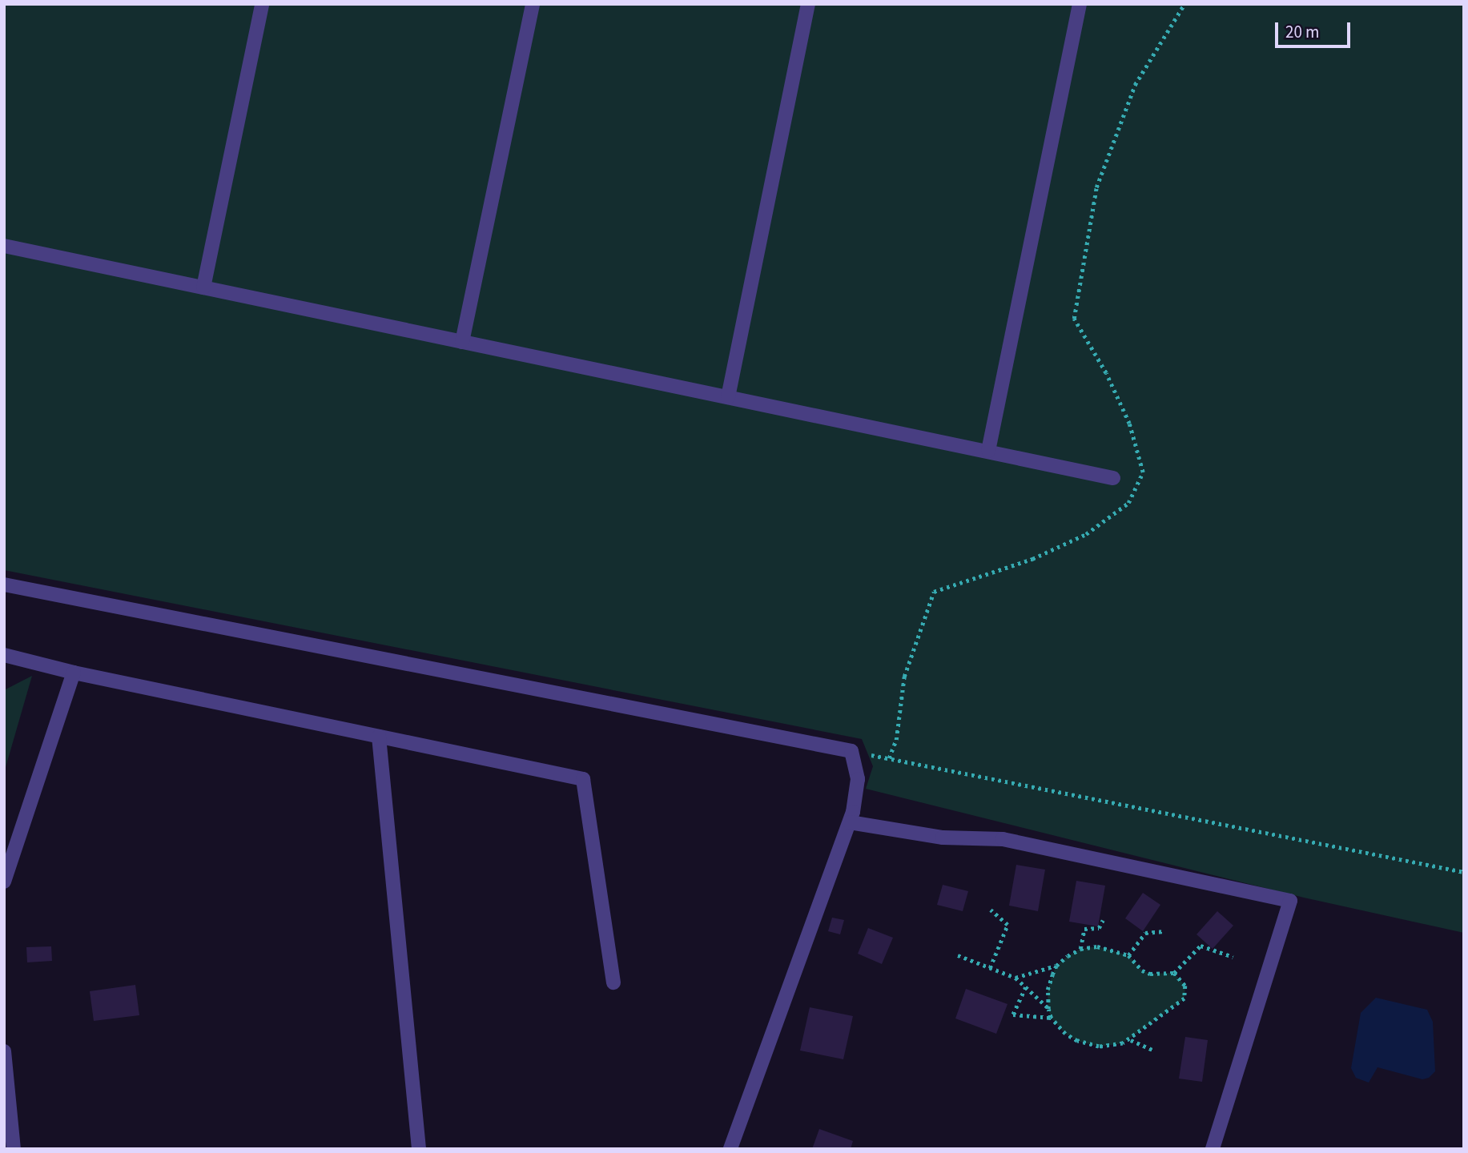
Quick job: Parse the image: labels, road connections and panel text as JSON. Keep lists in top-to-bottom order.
{
  "scale_bar": "20 m"
}
